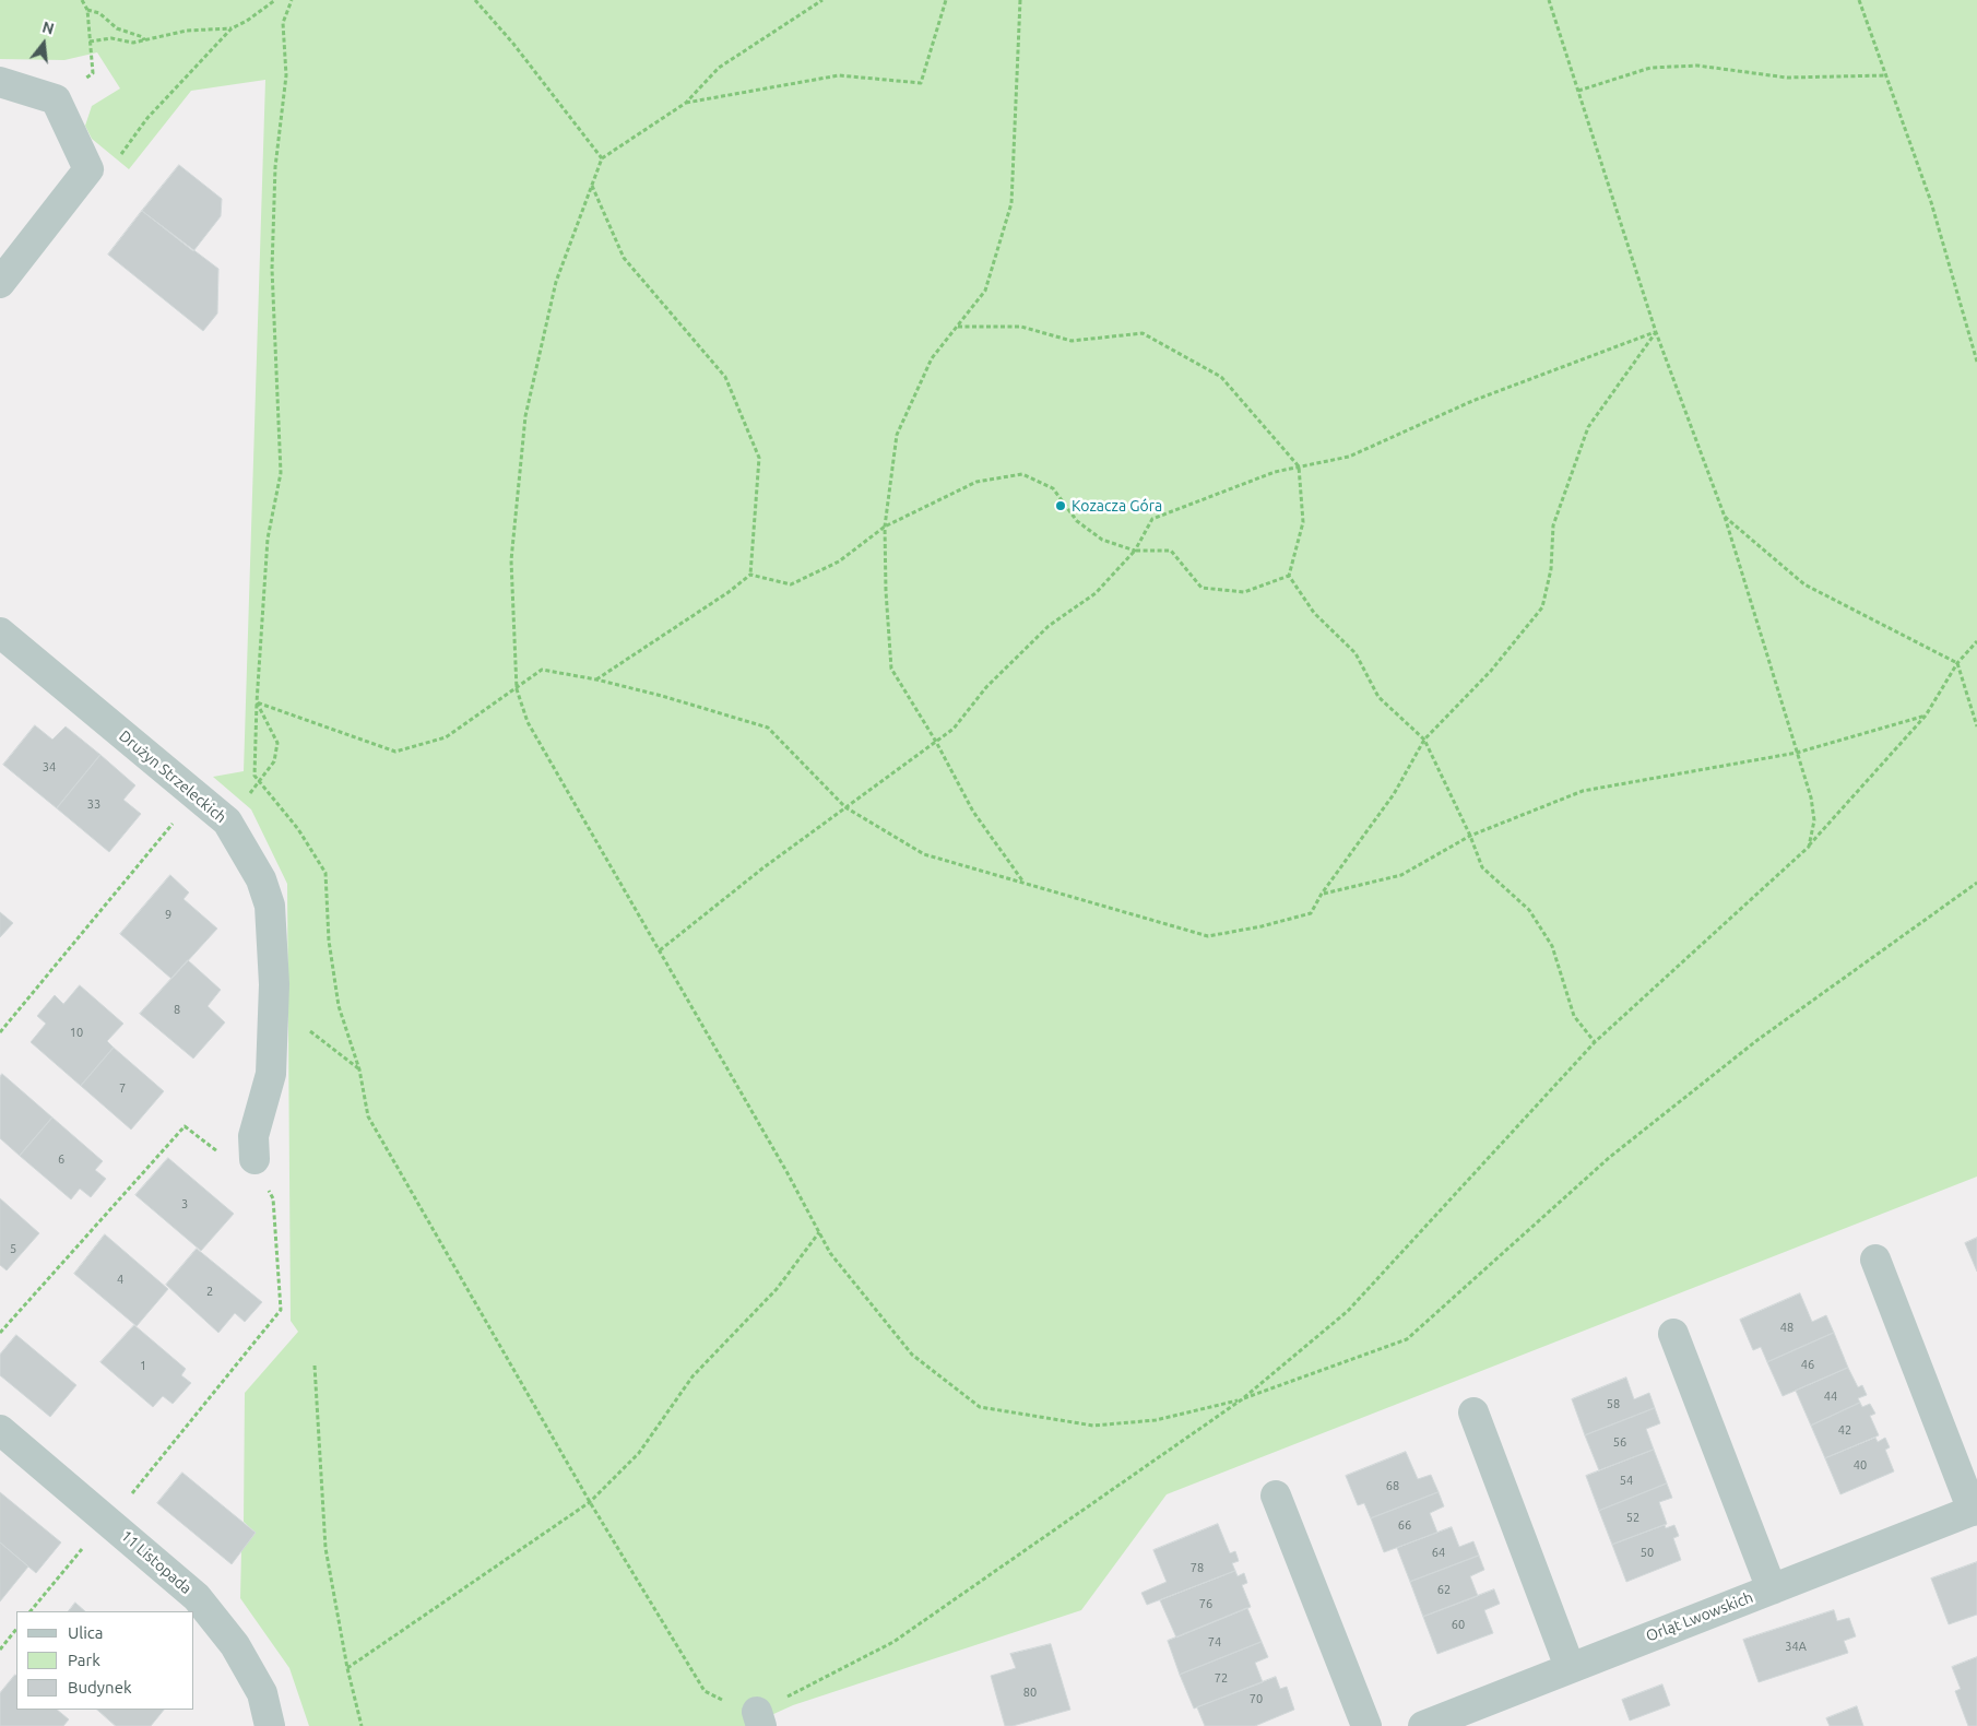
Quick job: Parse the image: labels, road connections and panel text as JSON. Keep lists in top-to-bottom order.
{
  "streets": {
    "street": ["Drużyn Strzeleckich", "11 Listopada", "Orląt Lwowskich"]
  },
  "places": ["Kozacza Góra"],
  "house_numbers": [
    "34",
    "33",
    "9",
    "8",
    "10",
    "7",
    "6",
    "3",
    "5",
    "4",
    "2",
    "48",
    "46",
    "1",
    "44",
    "58",
    "42",
    "56",
    "40",
    "54",
    "68",
    "52",
    "66",
    "64",
    "50",
    "78",
    "62",
    "76",
    "60",
    "74",
    "34A",
    "72",
    "80",
    "70"
  ],
  "legend": ["Ulica", "Park", "Budynek"],
  "north": "top"
}
